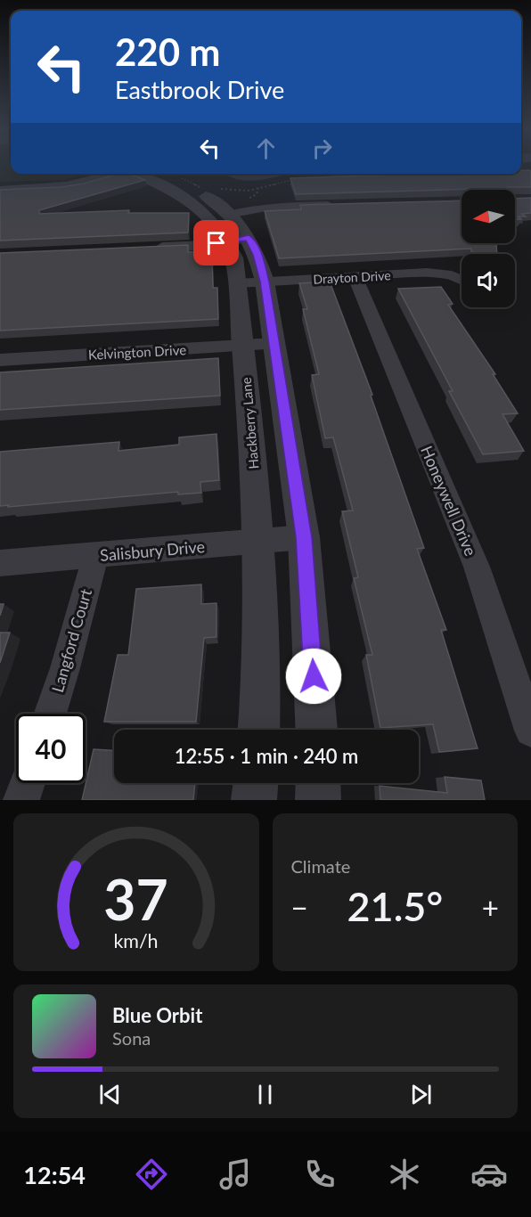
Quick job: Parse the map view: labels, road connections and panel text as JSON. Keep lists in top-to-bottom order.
{
  "streets": {
    "street": [
      "Drayton Drive",
      "Kelvington Drive",
      "Hackberry Lane",
      "Honeywell Drive",
      "Salisbury Drive",
      "Langford Court"
    ]
  },
  "crossings": [
    ["Drayton Drive", "Hackberry Lane"],
    ["Drayton Drive", "Honeywell Drive"],
    ["Kelvington Drive", "Hackberry Lane"],
    ["Hackberry Lane", "Salisbury Drive"],
    ["Salisbury Drive", "Langford Court"]
  ],
  "north": "left",
  "page": {
    "turn": ["220 m", "Eastbrook Drive"],
    "limit": "40",
    "trip": "12:55 · 1 min · 240 m",
    "tile": "Climate",
    "heat": ["−", "21.5°", "+"],
    "song": ["Blue Orbit", "Sona"],
    "tabs": "12:54",
    "gauge": ["37", "km/h"]
  }
}
